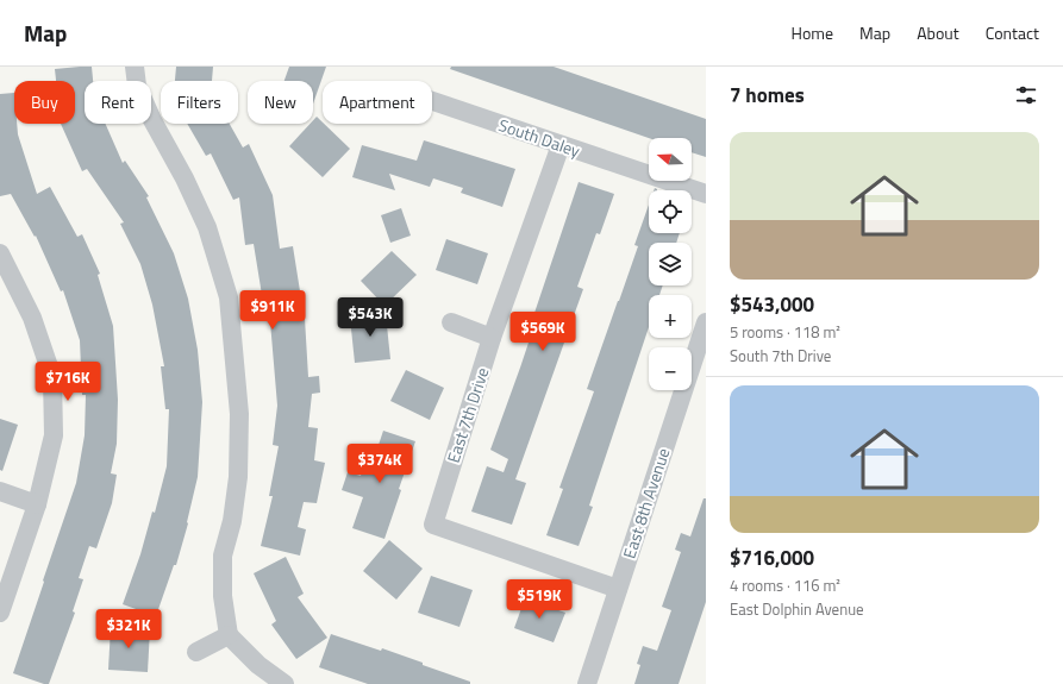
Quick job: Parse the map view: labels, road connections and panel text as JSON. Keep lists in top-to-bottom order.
{
  "streets": {
    "street": ["South Daley", "East 7th Drive", "East 8th Avenue"]
  },
  "crossings": [
    ["South Daley", "East 7th Drive"],
    ["East 7th Drive", "East 8th Avenue"]
  ],
  "north": "left",
  "page": {
    "header": "Map",
    "nav": [
      "Home",
      "Map",
      "About",
      "Contact"
    ],
    "heading": "7 homes",
    "chip": [
      "Buy",
      "Rent",
      "Filters",
      "New",
      "Apartment"
    ],
    "list": [
      {
        "name": "$543,000",
        "note": "5 rooms · 118 m² · South 7th Drive"
      },
      {
        "name": "$716,000",
        "note": "4 rooms · 116 m² · East Dolphin Avenue"
      }
    ],
    "map_buttons": ["+", "−"],
    "price": [
      "$911K",
      "$543K",
      "$569K",
      "$716K",
      "$374K",
      "$519K",
      "$321K"
    ]
  }
}
